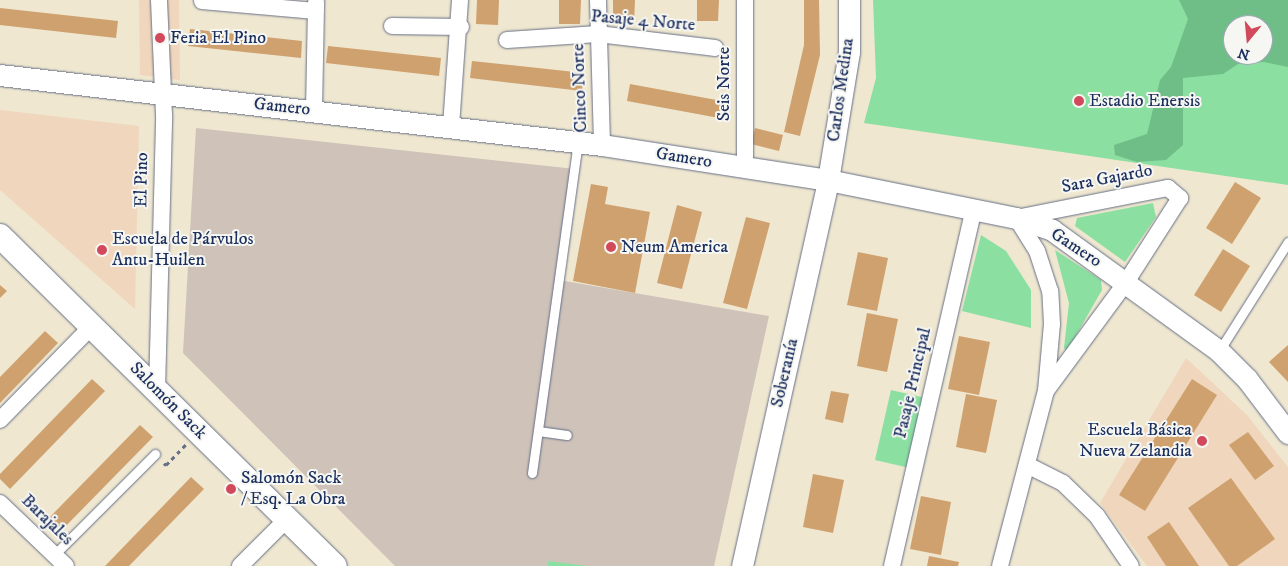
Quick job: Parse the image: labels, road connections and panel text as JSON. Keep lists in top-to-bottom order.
{
  "streets": {
    "main road": ["Salomón Sack"],
    "street": [
      "Pasaje 4 Norte",
      "Seis Norte",
      "Cinco Norte",
      "Carlos Medina",
      "Gamero",
      "Sara Gajardo",
      "El Pino",
      "Soberanía",
      "Pasaje Principal",
      "Barajales"
    ]
  },
  "crossings": [
    ["Pasaje 4 Norte", "Cinco Norte"],
    ["Seis Norte", "Gamero"],
    ["Cinco Norte", "Gamero"],
    ["Carlos Medina", "Gamero"],
    ["Carlos Medina", "Soberanía"],
    ["Gamero", "Sara Gajardo"],
    ["Gamero", "El Pino"],
    ["Gamero", "Soberanía"],
    ["Gamero", "Pasaje Principal"],
    ["El Pino", "Salomón Sack"]
  ],
  "places": [
    "Feria El Pino",
    "Estadio Enersis",
    "Neum America",
    "Escuela de Párvulos Antu-Huilen",
    "Escuela Básica Nueva Zelandia",
    "Salomón Sack / Esq. La Obra"
  ],
  "north": "bottom"
}
